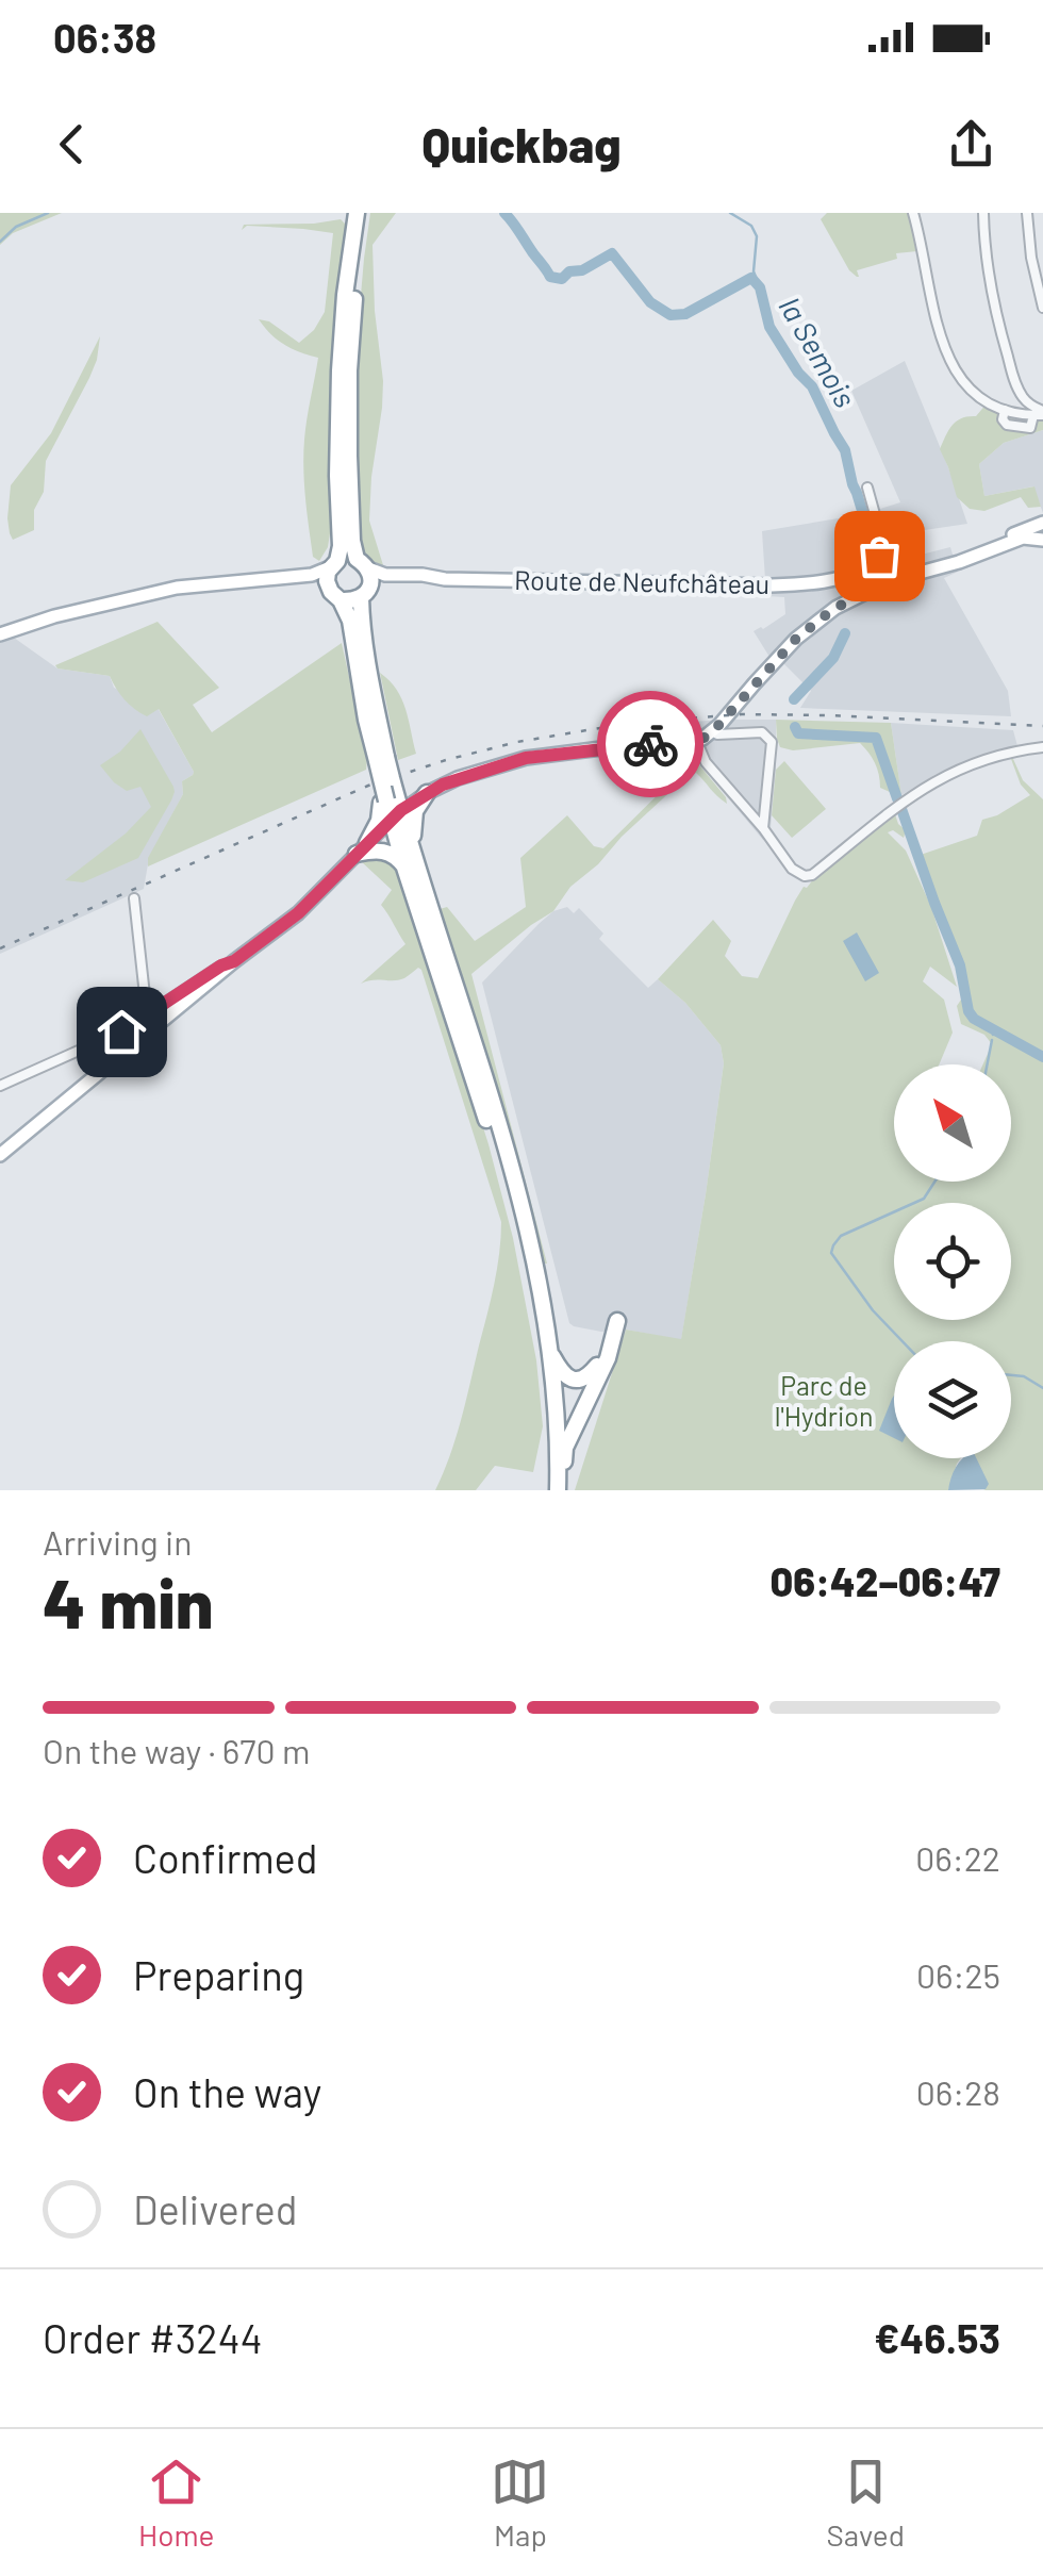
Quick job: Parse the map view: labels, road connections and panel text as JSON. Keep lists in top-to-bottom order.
{
  "streets": {
    "main road": ["Route de Neufchâteau"]
  },
  "water": ["la Semois"],
  "parks": ["Parc de l'Hydrion"],
  "north": "top left",
  "page": {
    "status": "06:38",
    "header": "Quickbag",
    "heading": ["4 min", "Arriving in", "06:42–06:47"],
    "panel": ["Order #3244", "€46.53"],
    "bar": "On the way · 670 m",
    "list": [
      ["Confirmed", "06:22"],
      ["Preparing", "06:25"],
      ["On the way", "06:28"],
      "Delivered"
    ],
    "tabs": ["Home", "Map", "Saved"]
  }
}
